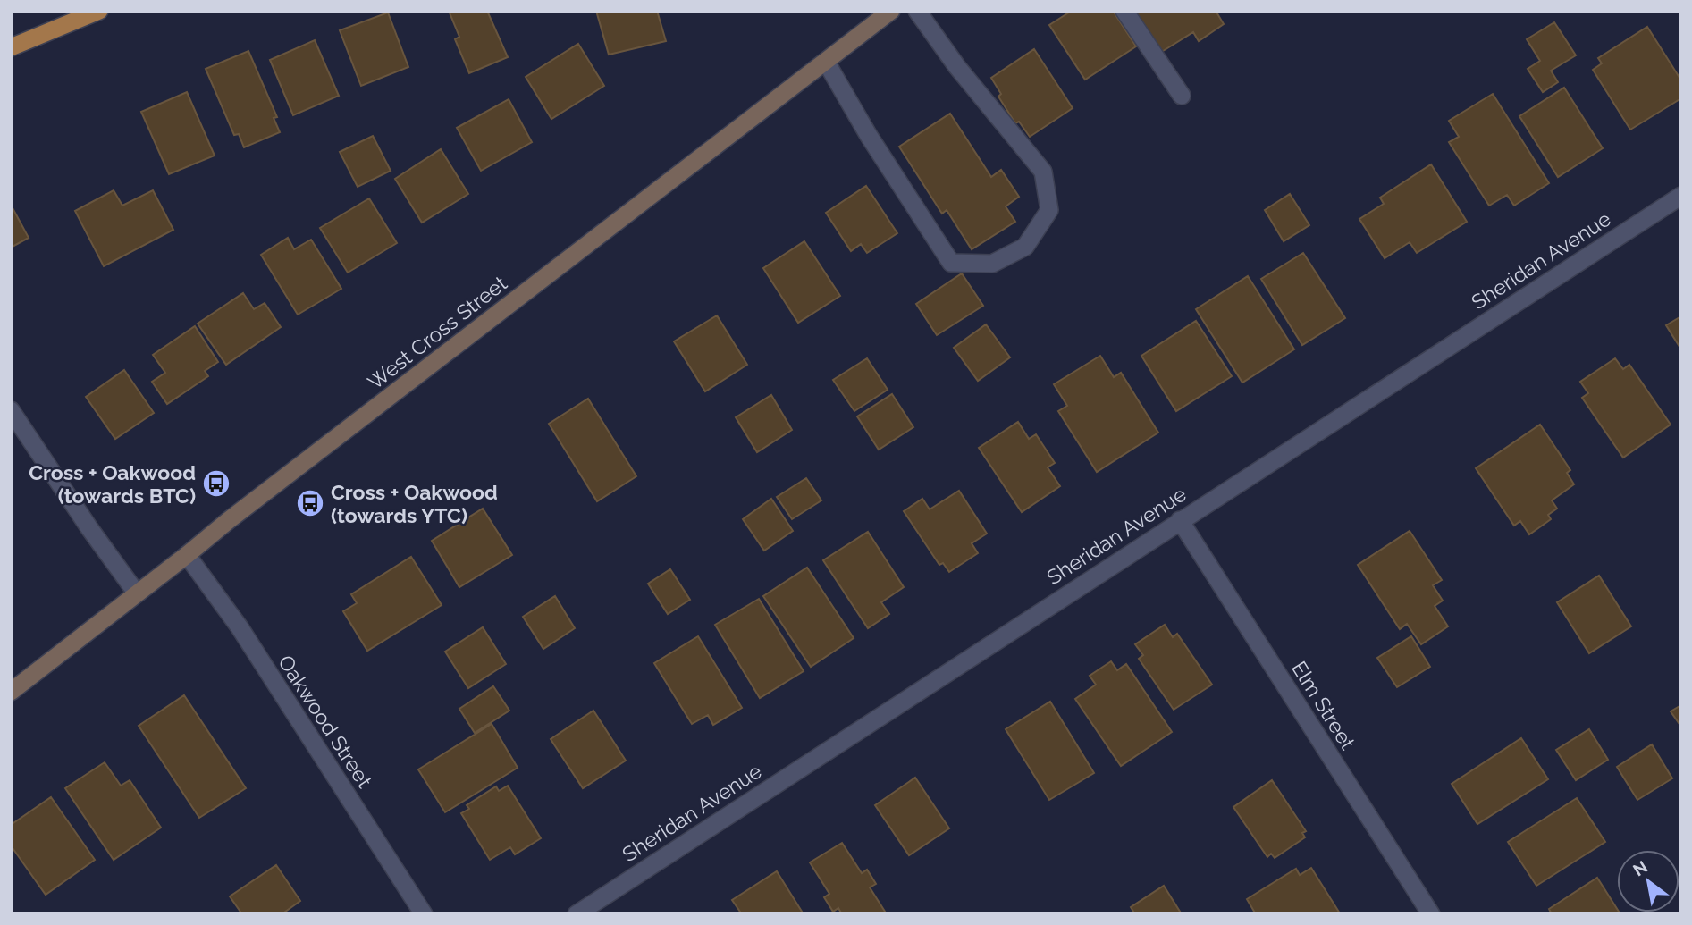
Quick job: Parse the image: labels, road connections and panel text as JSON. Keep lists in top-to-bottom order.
{
  "streets": {
    "main road": ["West Cross Street"],
    "street": ["Sheridan Avenue", "Elm Street", "Oakwood Street"]
  },
  "crossings": [
    ["Sheridan Avenue", "Elm Street"],
    ["West Cross Street", "Oakwood Street"]
  ],
  "places": {
    "bus stop": ["Cross + Oakwood (towards BTC)", "Cross + Oakwood (towards YTC)"]
  },
  "north": "top left"
}
